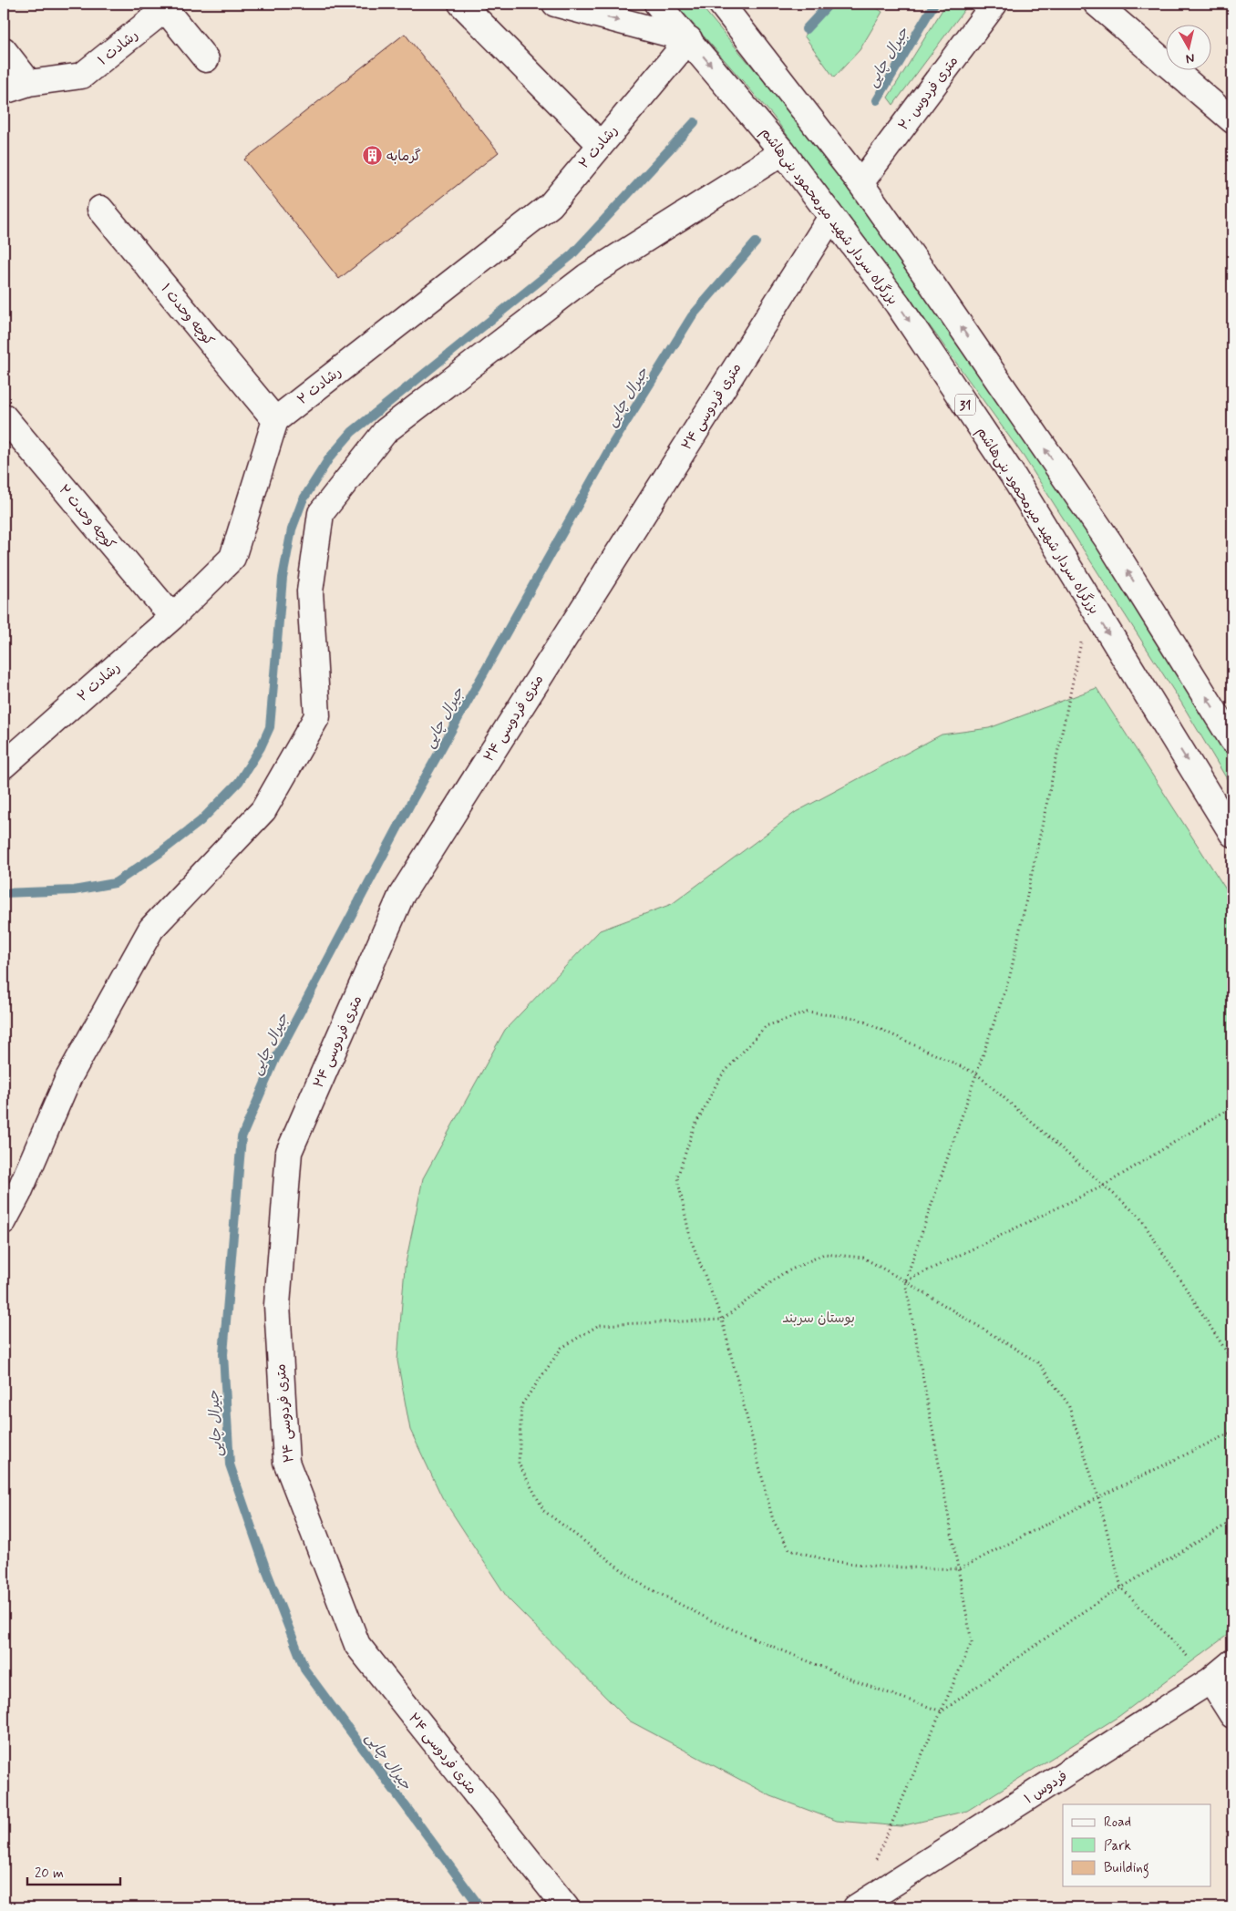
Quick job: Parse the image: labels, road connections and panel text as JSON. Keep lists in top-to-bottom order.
{
  "streets": {
    "main road": [
      "رشادت ۱",
      "۲۰ متری فردوس",
      "رشادت ۲",
      "بزرگراه سردار شهید میرمحمود بنی‌هاشم",
      "کوچه وحدت ۱",
      "31",
      "۲۴ متری فردوسی",
      "کوچه وحدت ۲",
      "فردوس ۱"
    ]
  },
  "crossings": [
    ["رشادت ۲", "بزرگراه سردار شهید میرمحمود بنی‌هاشم"],
    ["رشادت ۲", "کوچه وحدت ۱"],
    ["رشادت ۲", "کوچه وحدت ۲"],
    ["بزرگراه سردار شهید میرمحمود بنی‌هاشم", "۲۴ متری فردوسی"]
  ],
  "water": ["جیرال چایی"],
  "parks": ["بوستان سربند"],
  "places": {
    "building": ["گرمابه"]
  },
  "legend": ["Road", "Park", "Building"],
  "scale_bar": "20 m",
  "north": "bottom"
}
